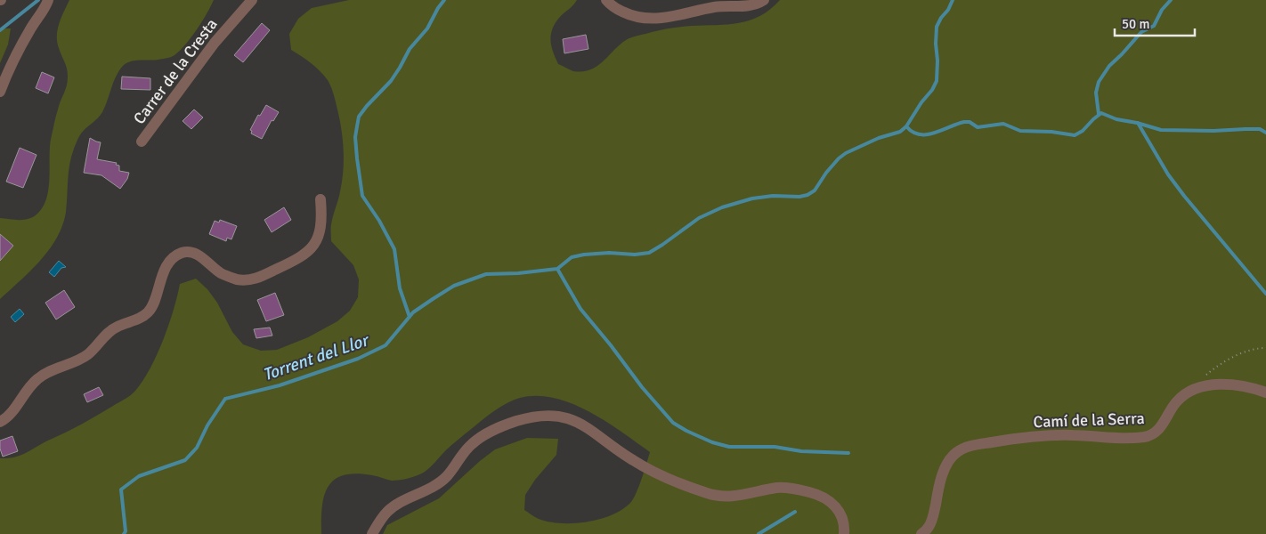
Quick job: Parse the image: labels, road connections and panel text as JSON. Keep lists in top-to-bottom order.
{
  "streets": {
    "street": ["Carrer de la Cresta", "Camí de la Serra"]
  },
  "water": ["Torrent del Llor"],
  "scale_bar": "50 m"
}
